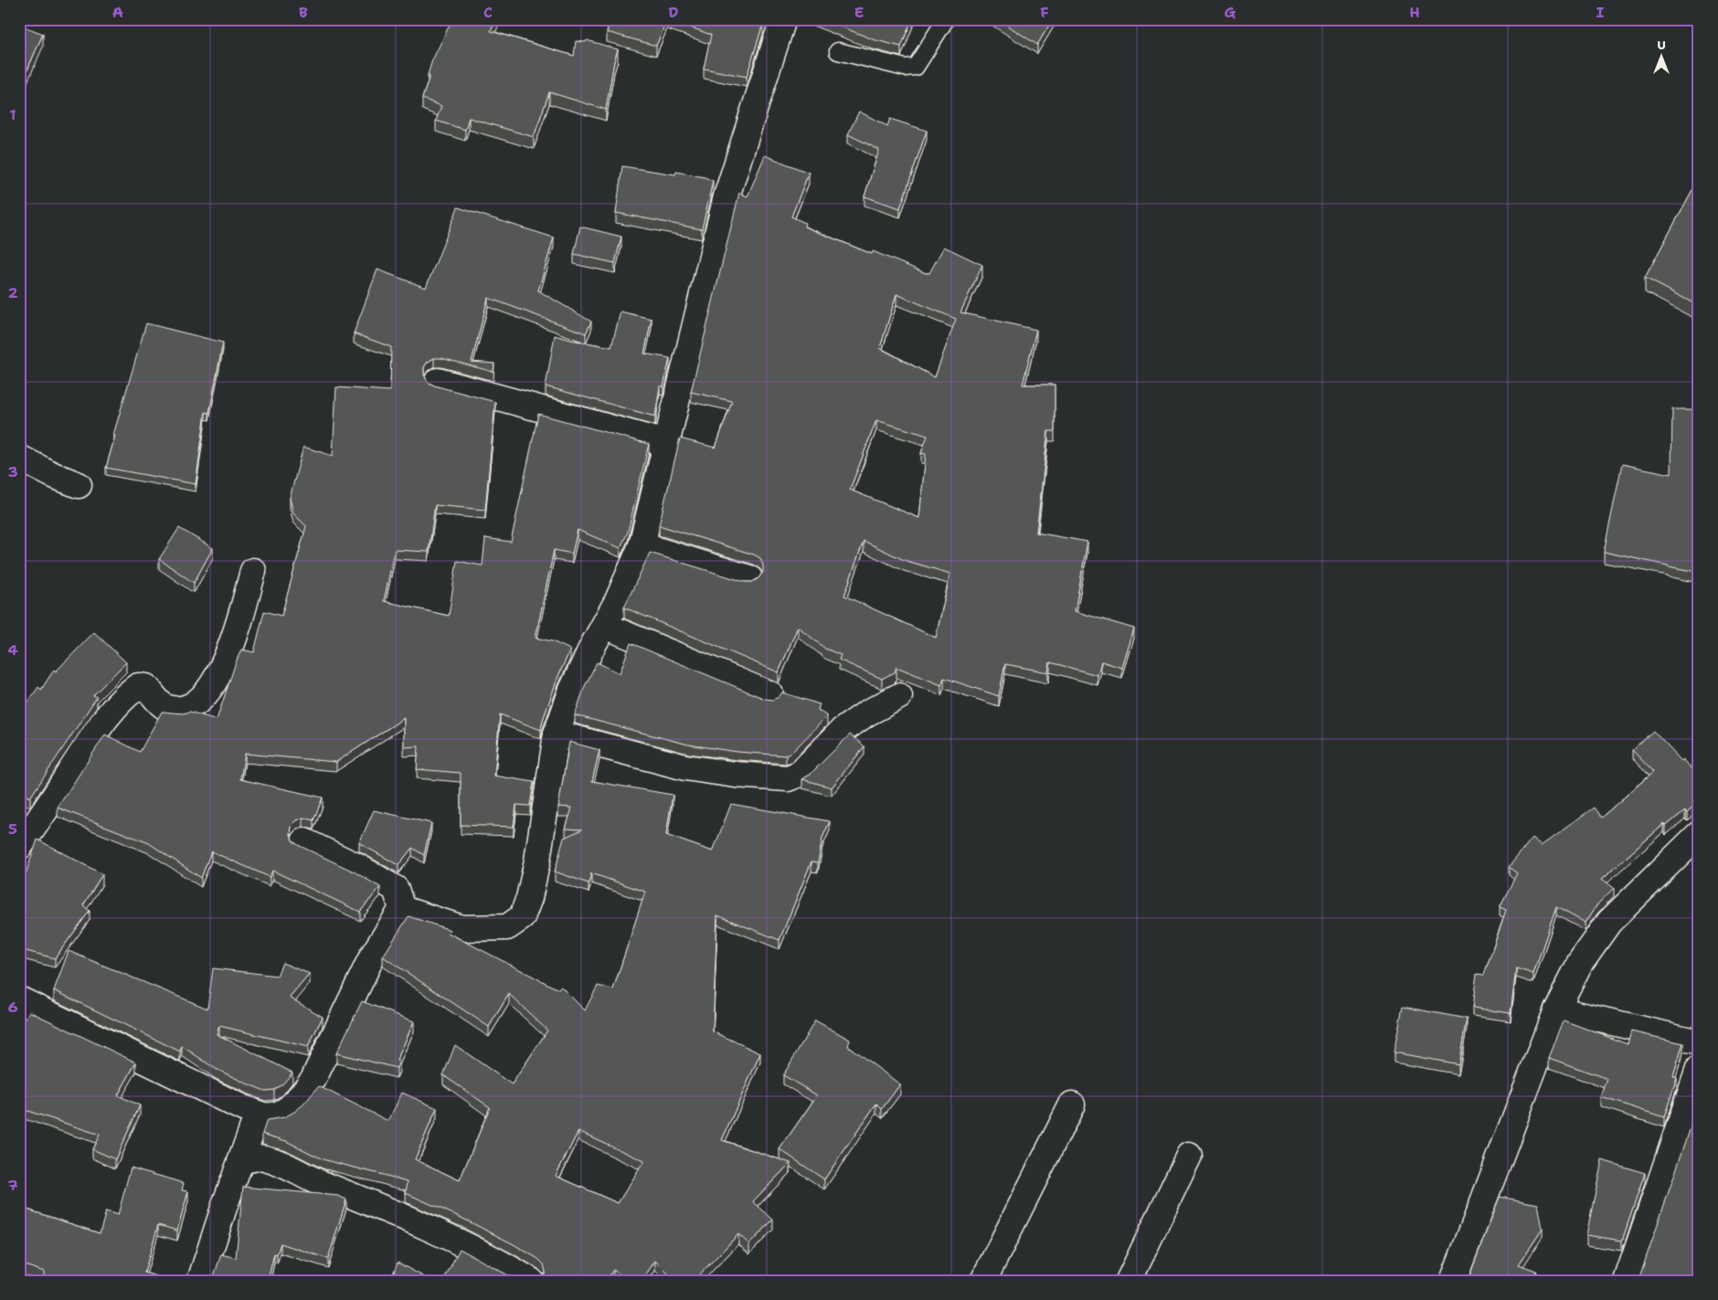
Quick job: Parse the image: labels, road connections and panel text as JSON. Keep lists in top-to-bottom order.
{
  "north": "top",
  "grid": {
    "columns": [
      "A",
      "B",
      "C",
      "D",
      "E",
      "F",
      "G",
      "H",
      "I"
    ],
    "rows": [
      "1",
      "2",
      "3",
      "4",
      "5",
      "6",
      "7"
    ]
  }
}
